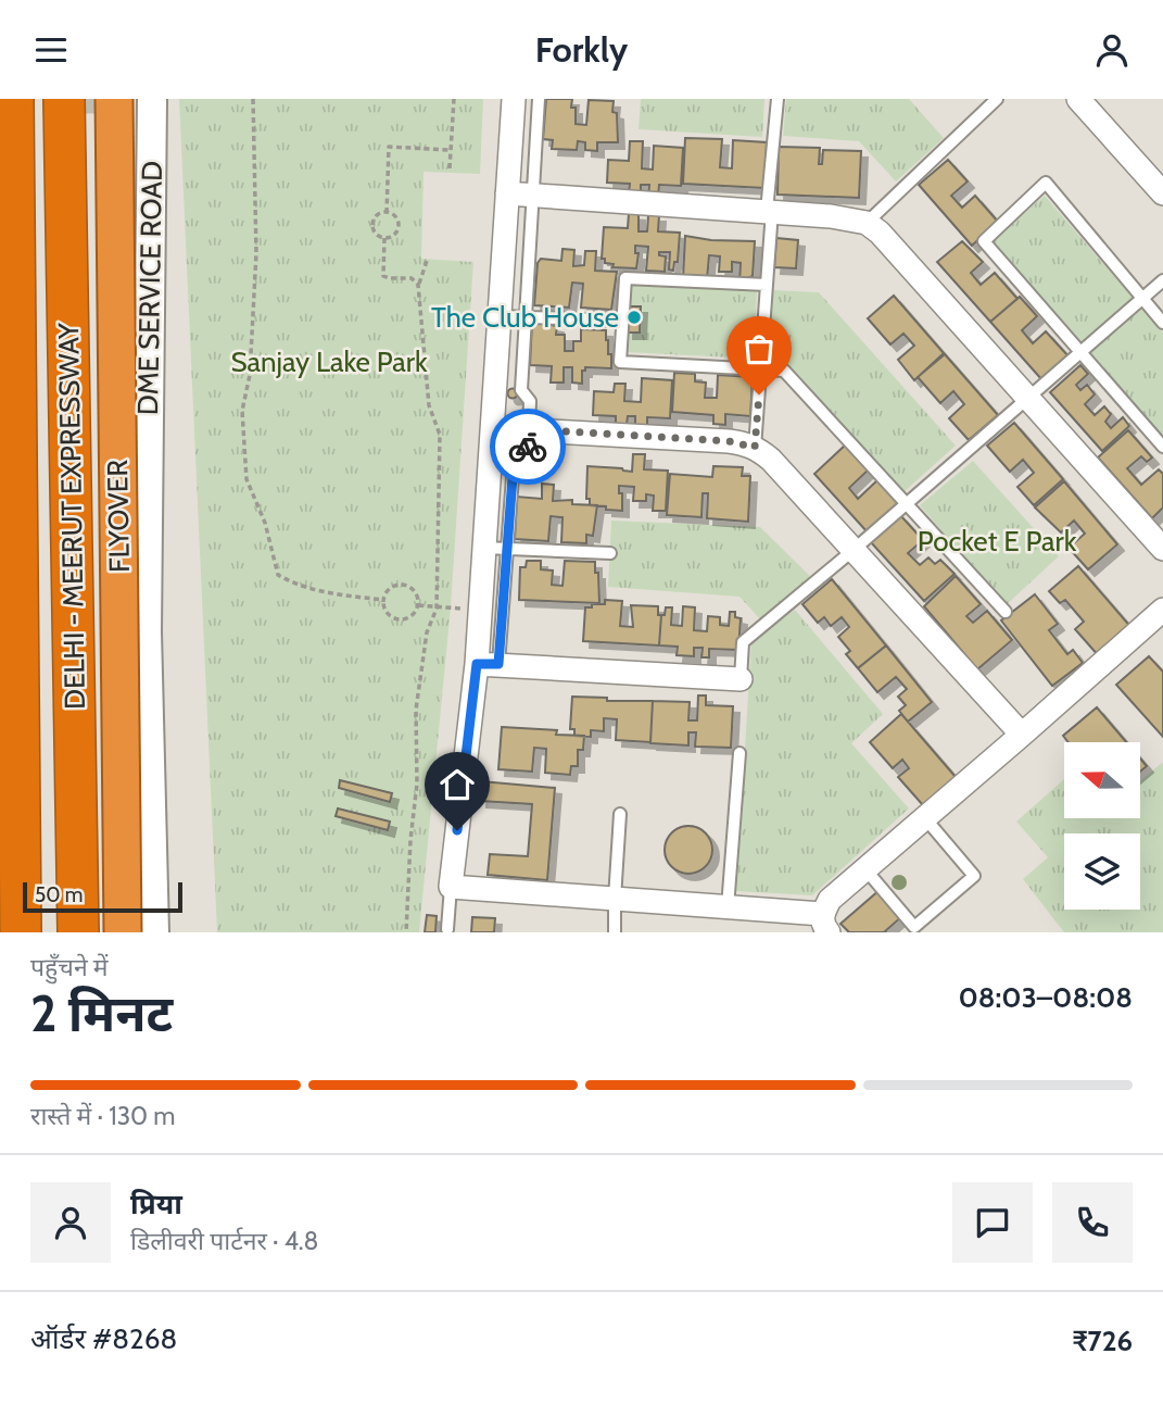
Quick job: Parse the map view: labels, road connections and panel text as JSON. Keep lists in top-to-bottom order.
{
  "streets": {
    "highway": ["DELHI - MEERUT EXPRESSWAY", "FLYOVER"],
    "street": ["DME SERVICE ROAD"]
  },
  "parks": ["Sanjay Lake Park", "Pocket E Park"],
  "places": ["The Club House"],
  "scale_bar": "50 m",
  "north": "left",
  "page": {
    "header": "Forkly",
    "scale": "50 m",
    "heading": ["2 मिनट", "पहुँचने में", "08:03–08:08"],
    "panel": [
      "प्रिया",
      "डिलीवरी पार्टनर · 4.8",
      "ऑर्डर #8268",
      "₹726"
    ],
    "bar": "रास्ते में · 130 m"
  }
}
